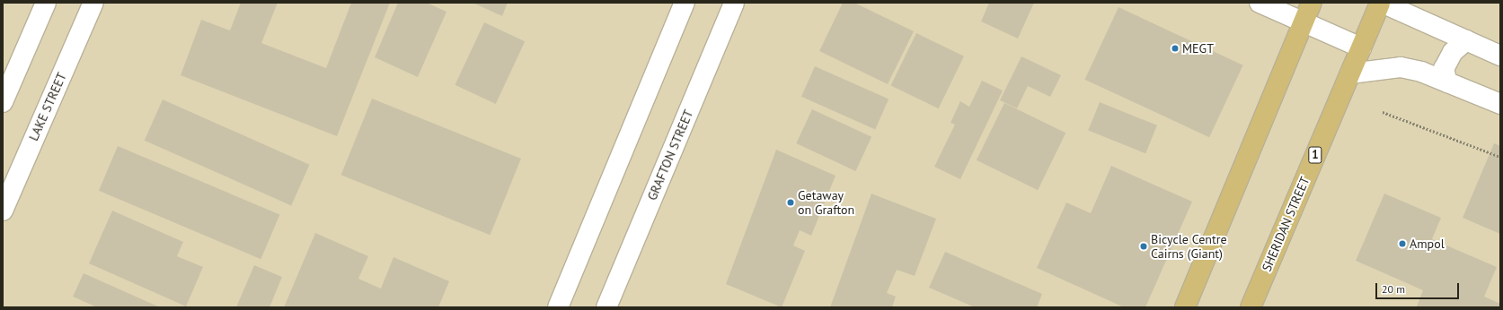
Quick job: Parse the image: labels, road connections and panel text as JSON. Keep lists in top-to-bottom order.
{
  "streets": {
    "highway": ["1", "SHERIDAN STREET"],
    "street": ["LAKE STREET", "GRAFTON STREET"]
  },
  "places": [
    "MEGT",
    "Getaway on Grafton",
    "Ampol",
    "Bicycle Centre Cairns (Giant)"
  ],
  "scale_bar": "20 m"
}
